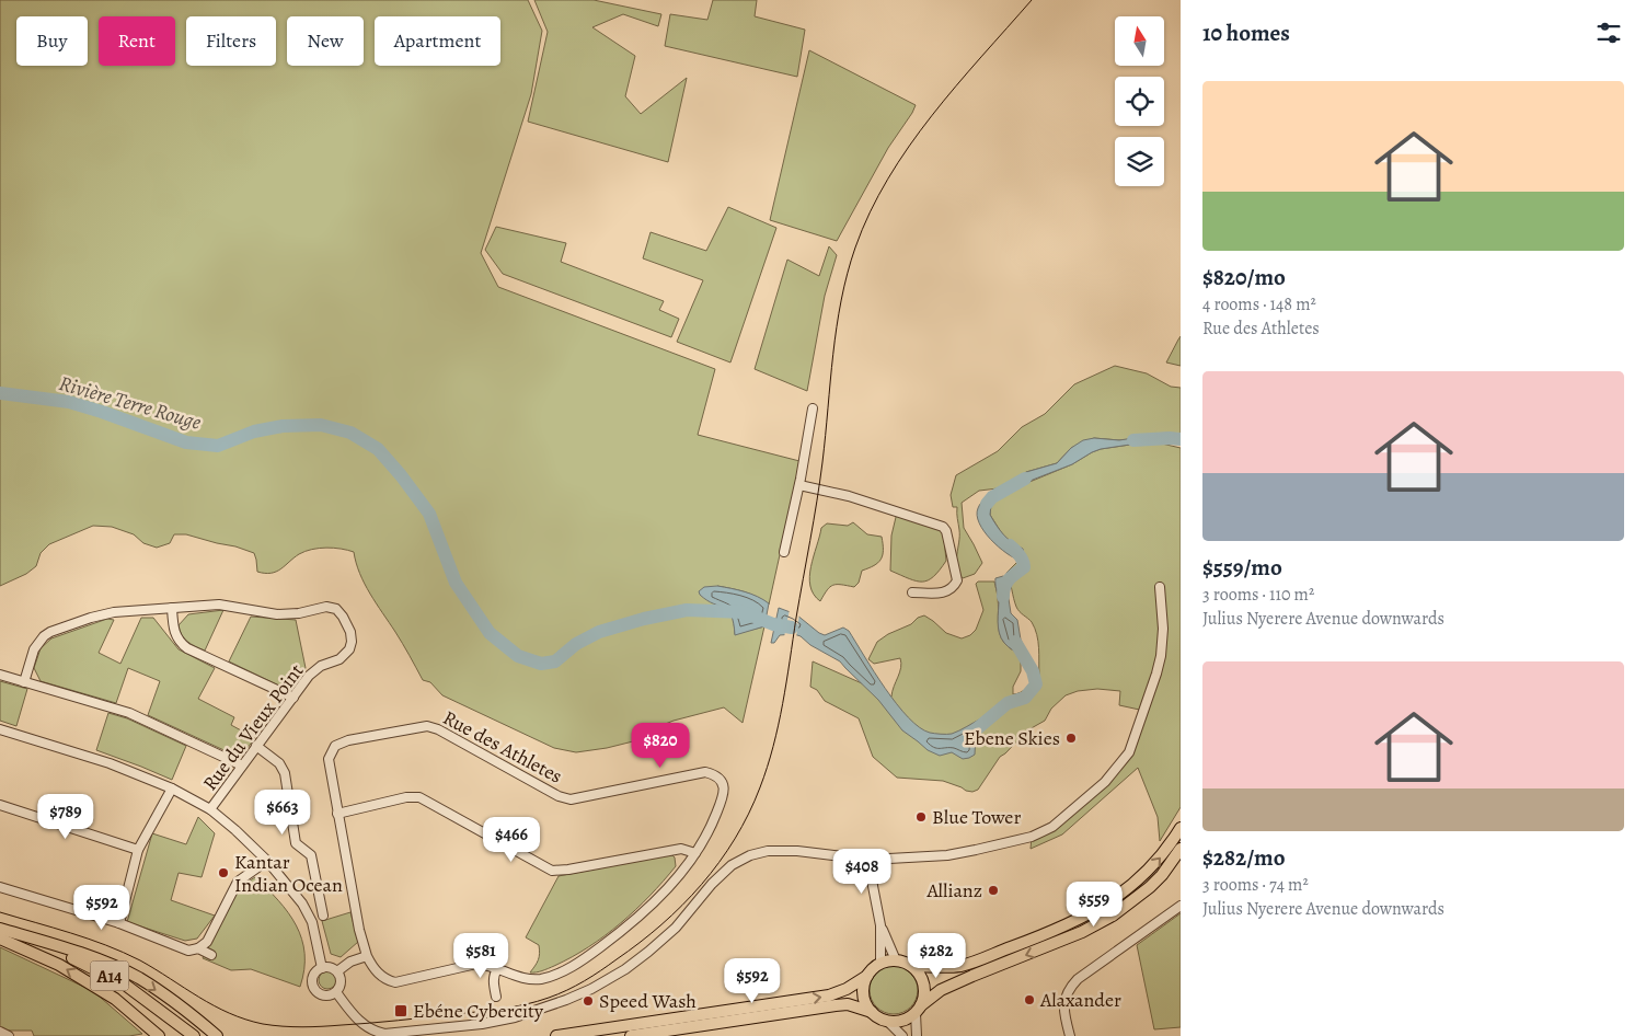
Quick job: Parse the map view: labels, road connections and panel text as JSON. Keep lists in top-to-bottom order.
{
  "streets": {
    "main road": ["A14"],
    "street": ["Rue du Vieux Point", "Rue des Athletes"]
  },
  "water": ["Rivière Terre Rouge"],
  "places": {
    "other": [
      "Ebene Skies",
      "Blue Tower",
      "Kantar Indian Ocean",
      "Allianz",
      "Alaxander",
      "Speed Wash"
    ],
    "transit": ["Ebéne Cybercity"]
  },
  "north": "top",
  "page": {
    "heading": "10 homes",
    "chip": [
      "Buy",
      "Rent",
      "Filters",
      "New",
      "Apartment"
    ],
    "list": [
      {
        "name": "$820/mo",
        "note": "4 rooms · 148 m² · Rue des Athletes"
      },
      {
        "name": "$559/mo",
        "note": "3 rooms · 110 m² · Julius Nyerere Avenue downwards"
      },
      {
        "name": "$282/mo",
        "note": "3 rooms · 74 m² · Julius Nyerere Avenue downwards"
      }
    ],
    "price": [
      "$820",
      "$663",
      "$789",
      "$466",
      "$408",
      "$559",
      "$592",
      "$581",
      "$282",
      "$592"
    ]
  }
}
